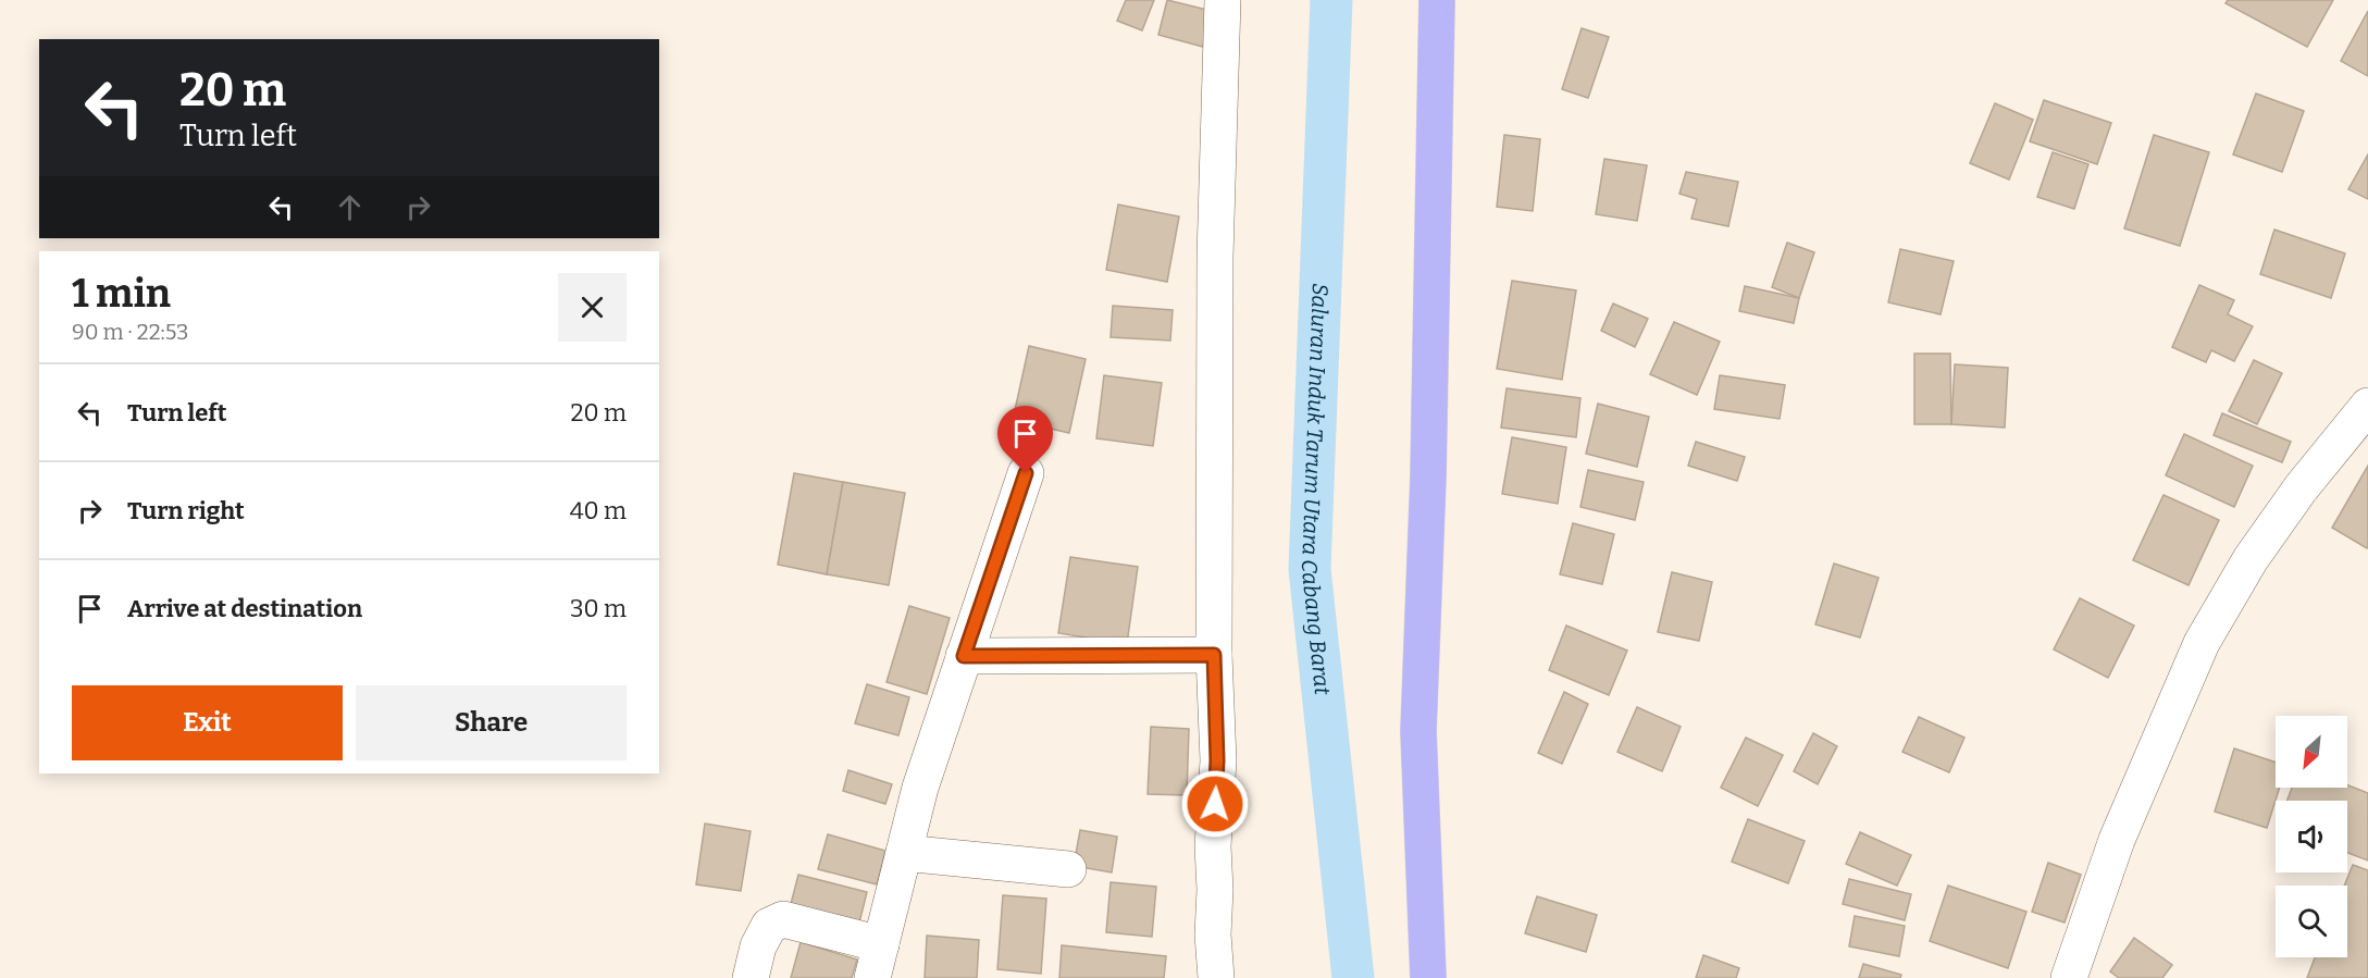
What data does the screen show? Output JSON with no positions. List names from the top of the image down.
{
  "water": ["Saluran Induk Tarum Utara Cabang Barat"],
  "north": "bottom left",
  "page": {
    "turn": ["20 m", "Turn left"],
    "heading": ["1 min", "90 m · 22:53"],
    "list": [
      {
        "name": "Turn left",
        "value": "20 m"
      },
      {
        "name": "Turn right",
        "value": "40 m"
      },
      {
        "name": "Arrive at destination",
        "value": "30 m"
      }
    ],
    "buttons": ["Exit", "Share"]
  }
}
